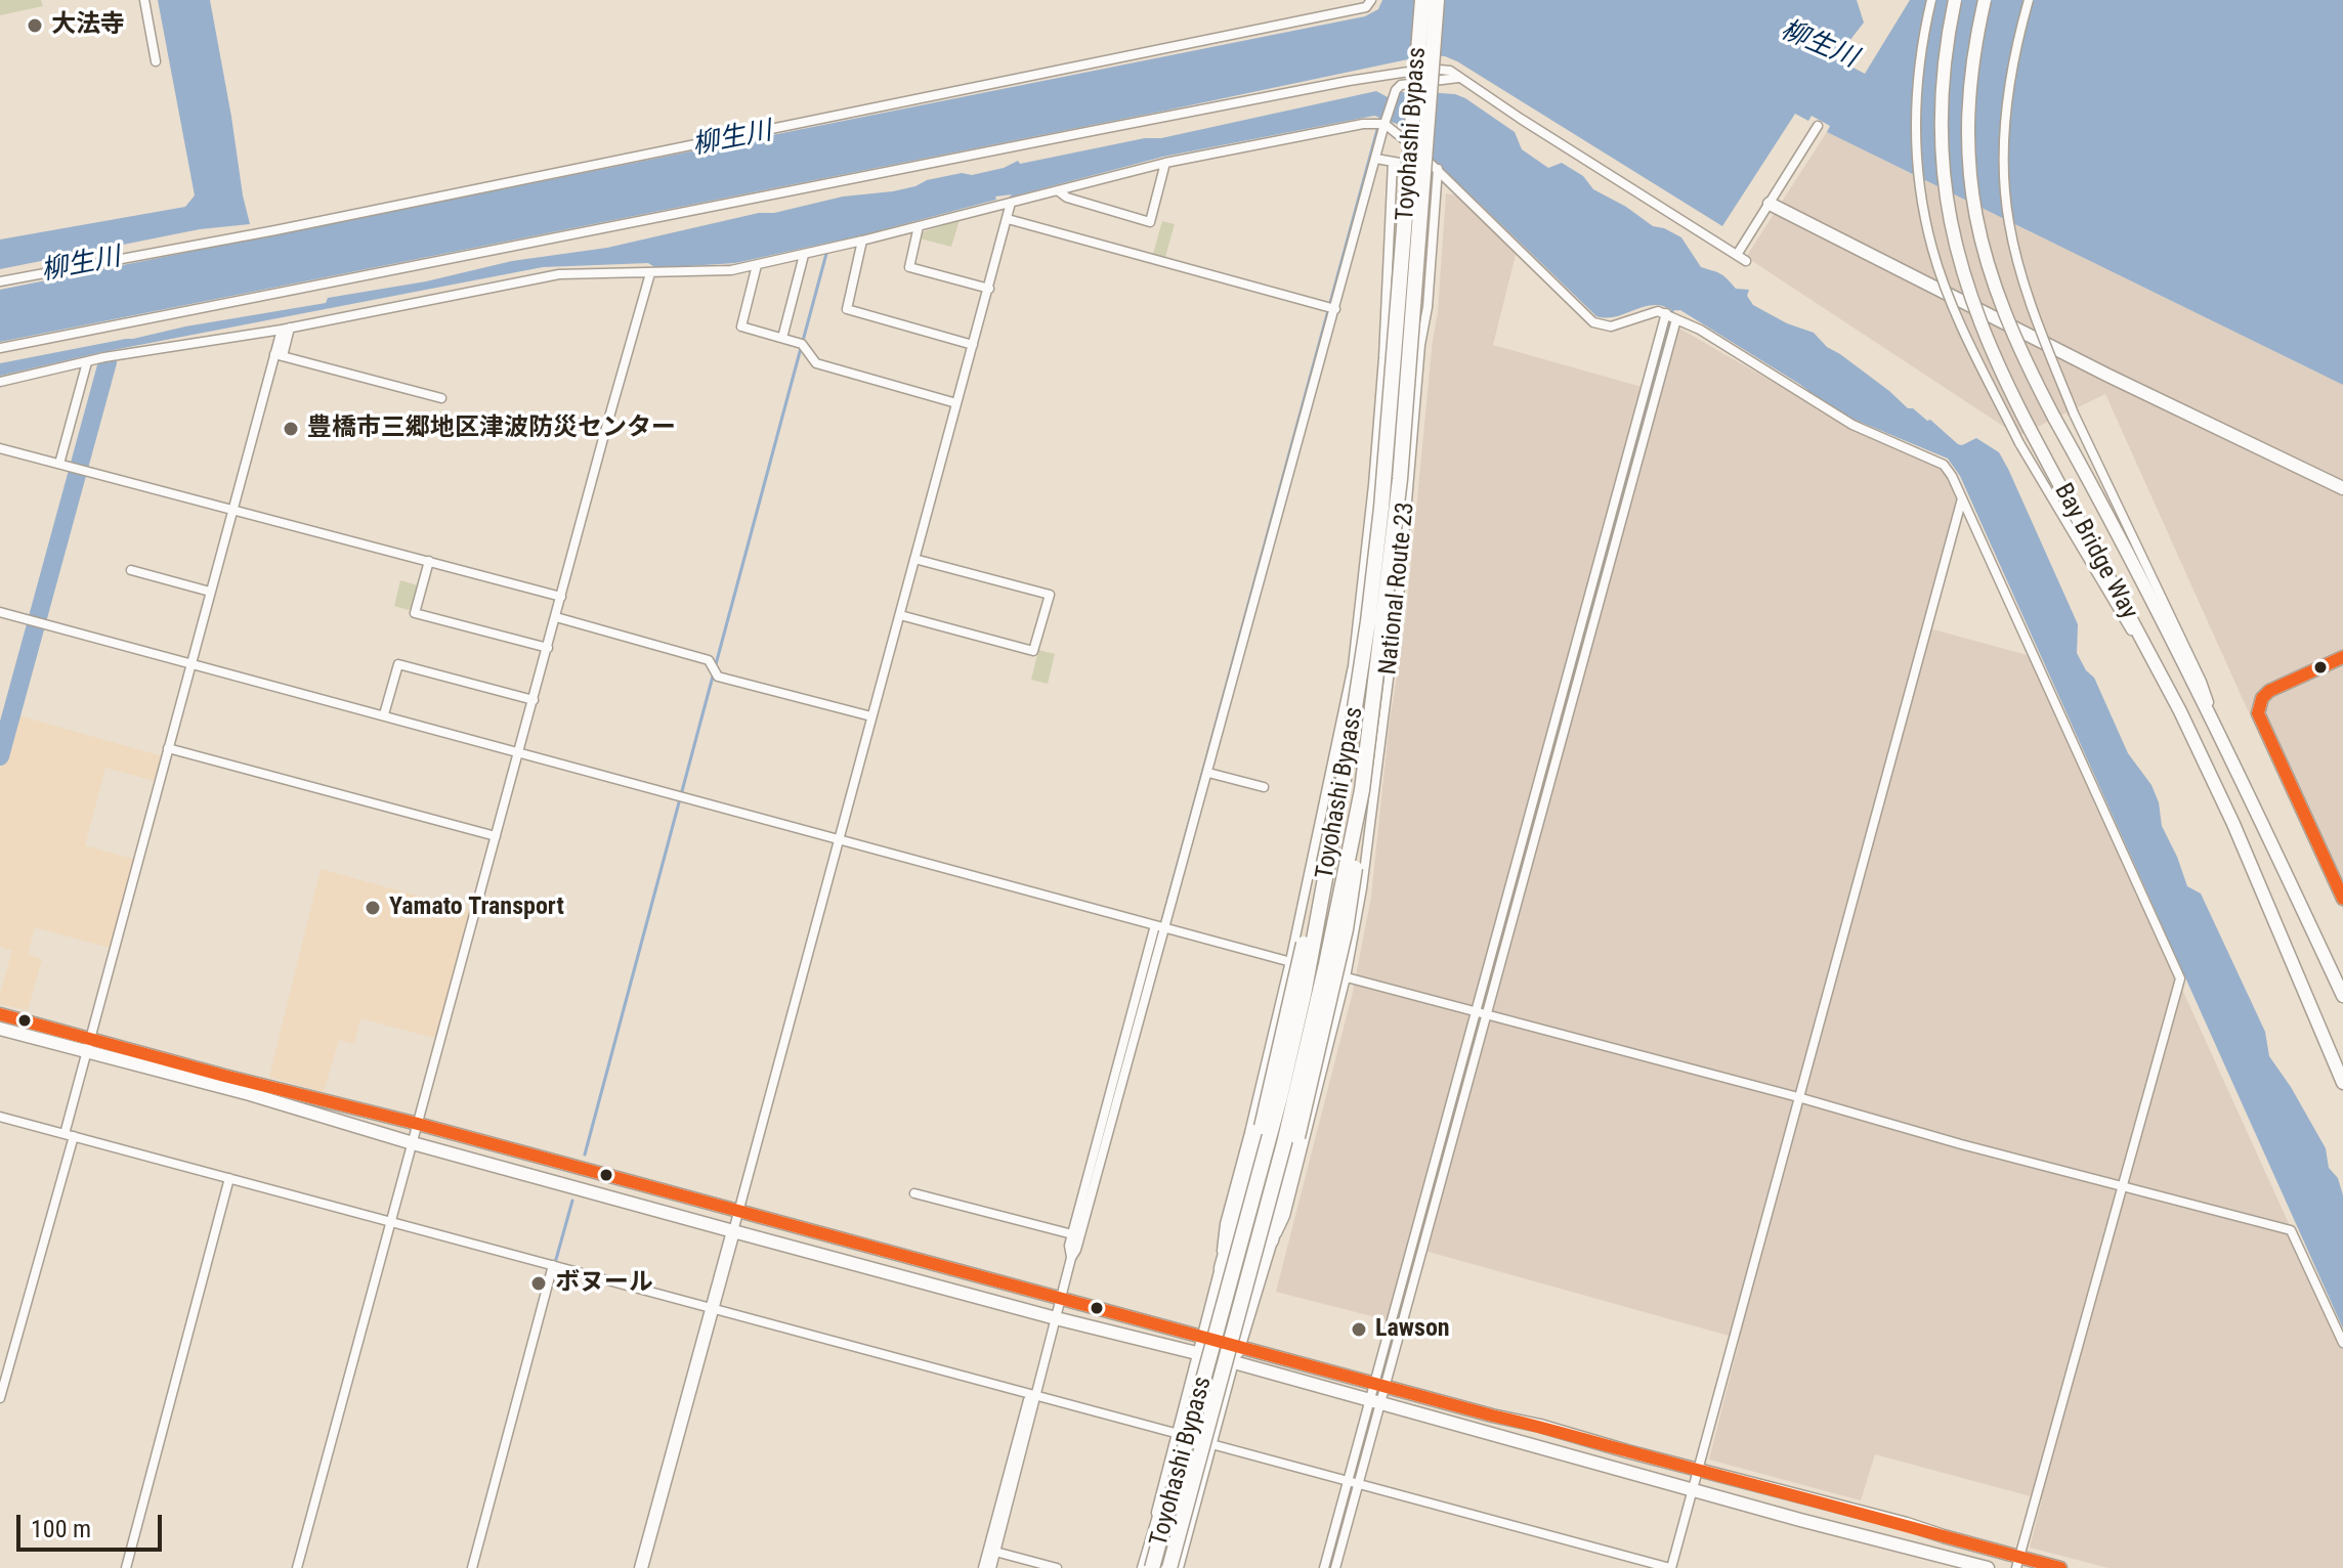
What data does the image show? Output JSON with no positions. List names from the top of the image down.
{
  "streets": {
    "highway": ["Toyohashi Bypass"],
    "street": ["Bay Bridge Way", "National Route 23"]
  },
  "water": ["柳生川"],
  "places": [
    "大法寺",
    "豊橋市三郷地区津波防災センター",
    "Yamato Transport",
    "ボヌール",
    "Lawson"
  ],
  "scale_bar": "100 m"
}
